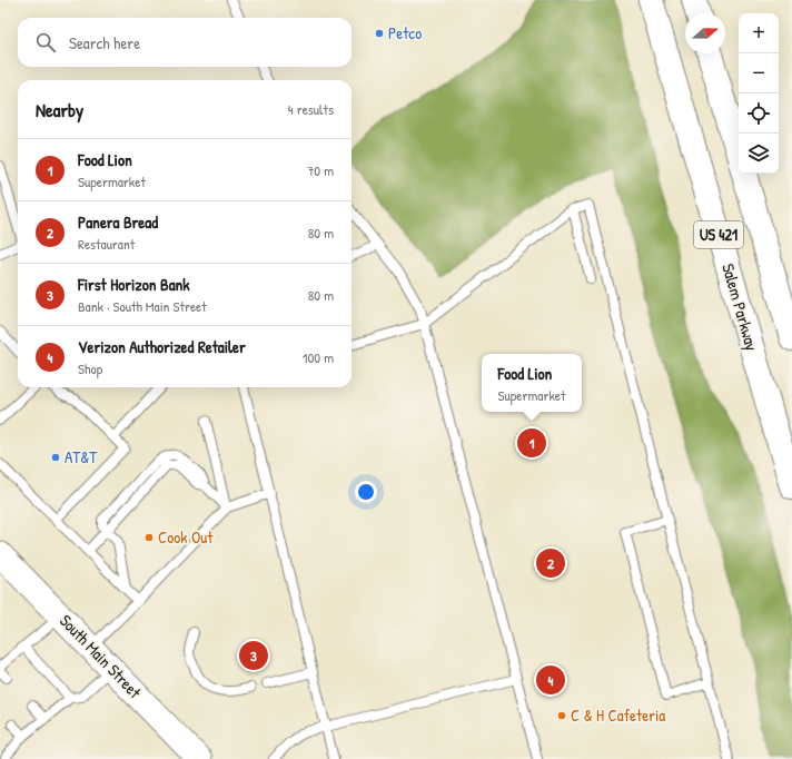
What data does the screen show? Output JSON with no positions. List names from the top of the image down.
{
  "streets": {
    "main road": ["US 421", "Salem Parkway", "South Main Street"]
  },
  "places": [
    "Petco",
    "AT&T",
    "Cook Out",
    "C & H Cafeteria"
  ],
  "north": "right",
  "page": {
    "map_buttons": ["+", "−"],
    "search": "Search here",
    "heading": ["Nearby", "4 results"],
    "list": [
      {
        "mark": "1",
        "name": "Food Lion",
        "note": "Supermarket",
        "value": "70 m"
      },
      {
        "mark": "2",
        "name": "Panera Bread",
        "note": "Restaurant",
        "value": "80 m"
      },
      {
        "mark": "3",
        "name": "First Horizon Bank",
        "note": "Bank · South Main Street",
        "value": "80 m"
      },
      {
        "mark": "4",
        "name": "Verizon Authorized Retailer",
        "note": "Shop",
        "value": "100 m"
      }
    ],
    "popup": ["Food Lion", "Supermarket"],
    "pins": [
      "1",
      "2",
      "3",
      "4"
    ]
  }
}
